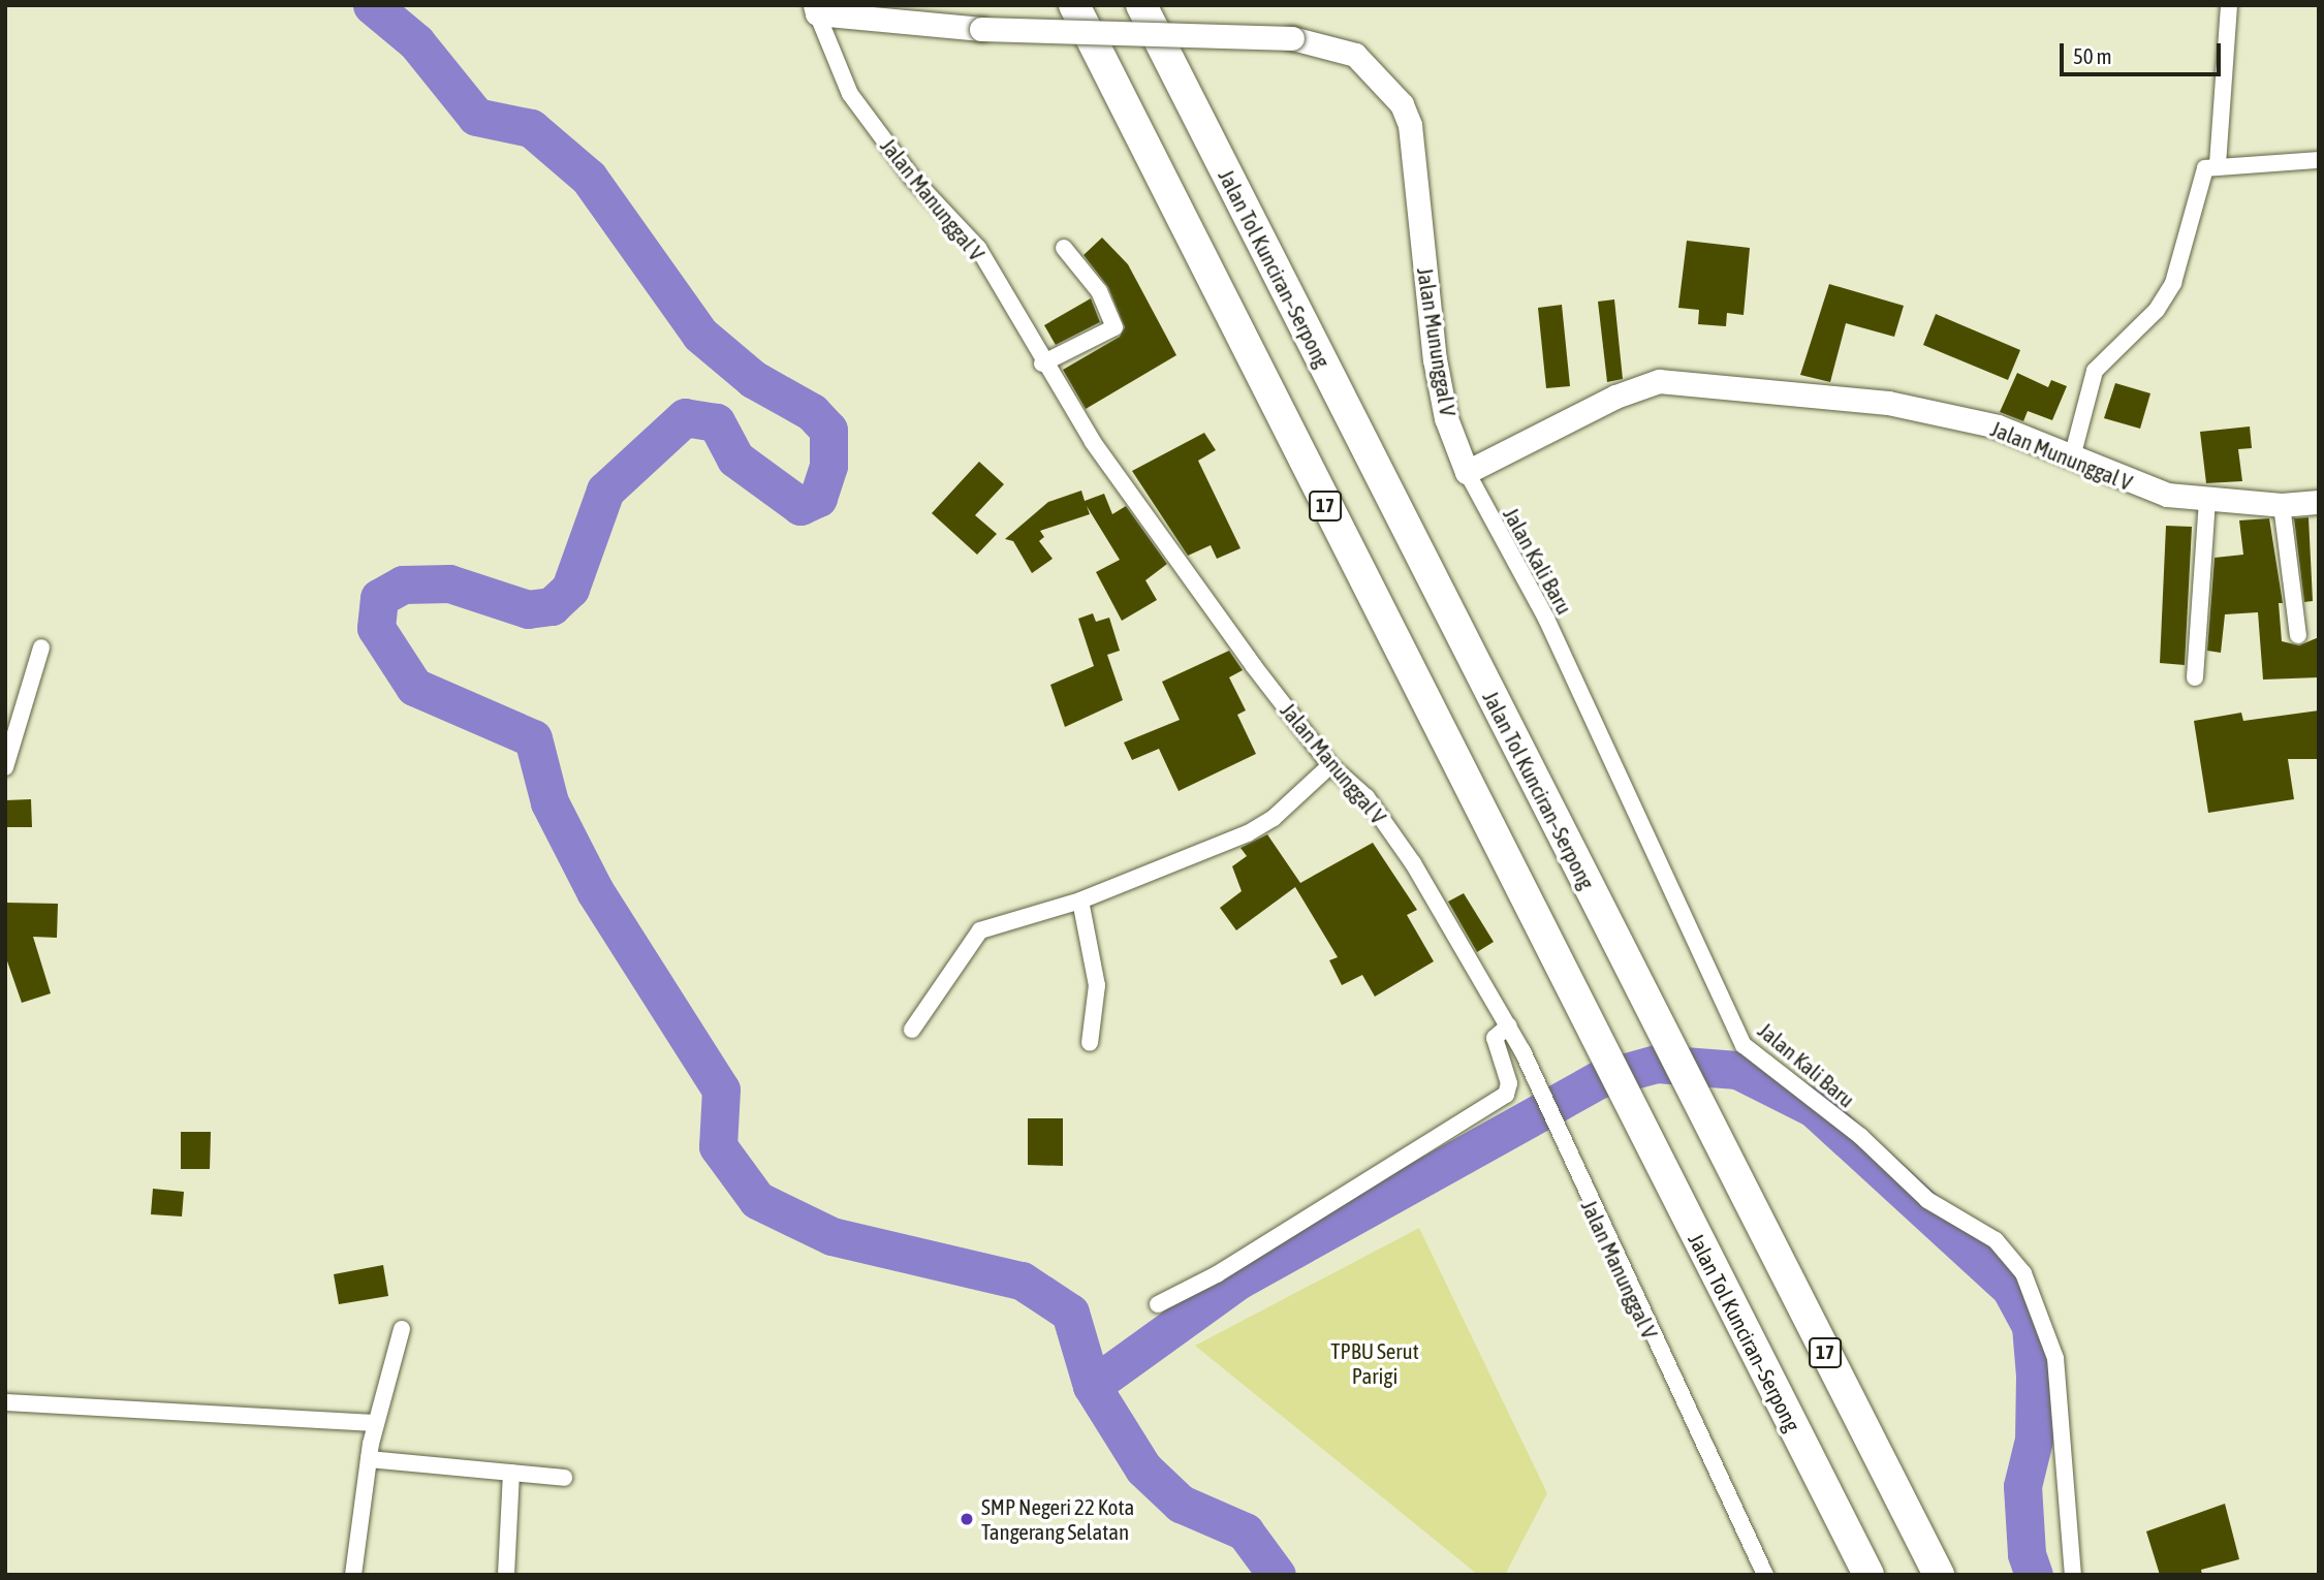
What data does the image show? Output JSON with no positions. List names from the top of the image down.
{
  "streets": {
    "highway": ["Jalan Tol Kunciran–Serpong", "17"],
    "street": ["Jalan Manunggal V", "Jalan Mununggal V", "Jalan Kali Baru"]
  },
  "crossings": [
    ["Jalan Manunggal V", "Jalan Mununggal V"],
    ["Jalan Mununggal V", "Jalan Kali Baru"]
  ],
  "parks": ["TPBU Serut Parigi"],
  "places": ["SMP Negeri 22 Kota Tangerang Selatan"],
  "scale_bar": "50 m"
}
